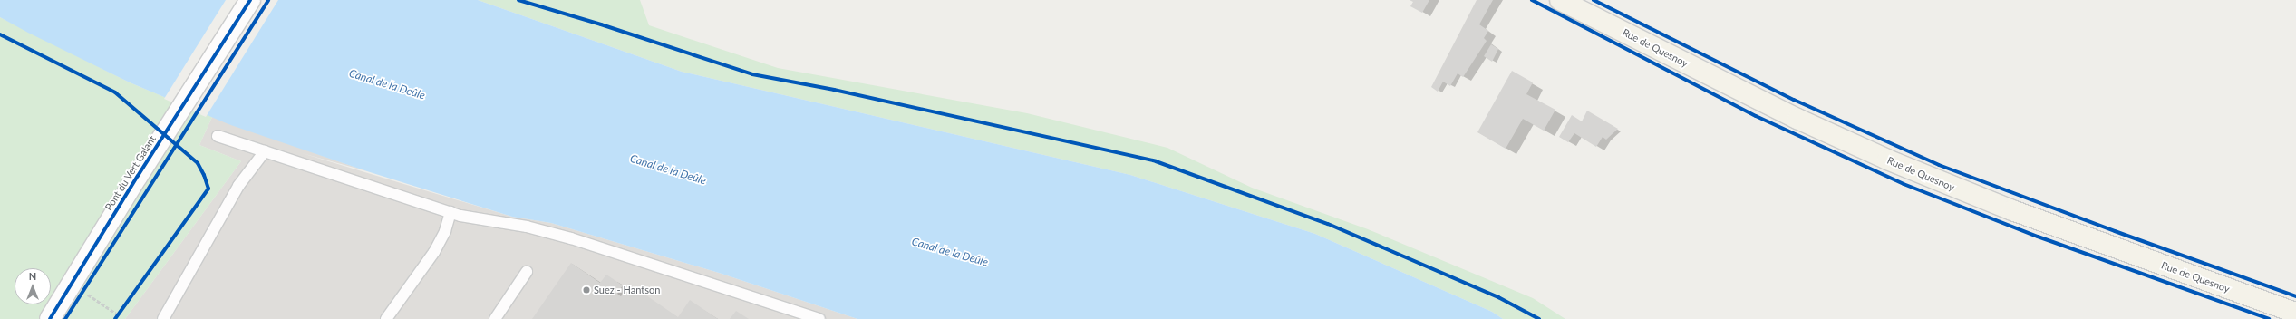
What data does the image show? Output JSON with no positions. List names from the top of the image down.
{
  "streets": {
    "main road": ["Rue de Quesnoy", "Pont du Vert Galant"]
  },
  "water": ["Canal de la Deûle"],
  "places": ["Suez - Hantson"],
  "north": "top"
}
